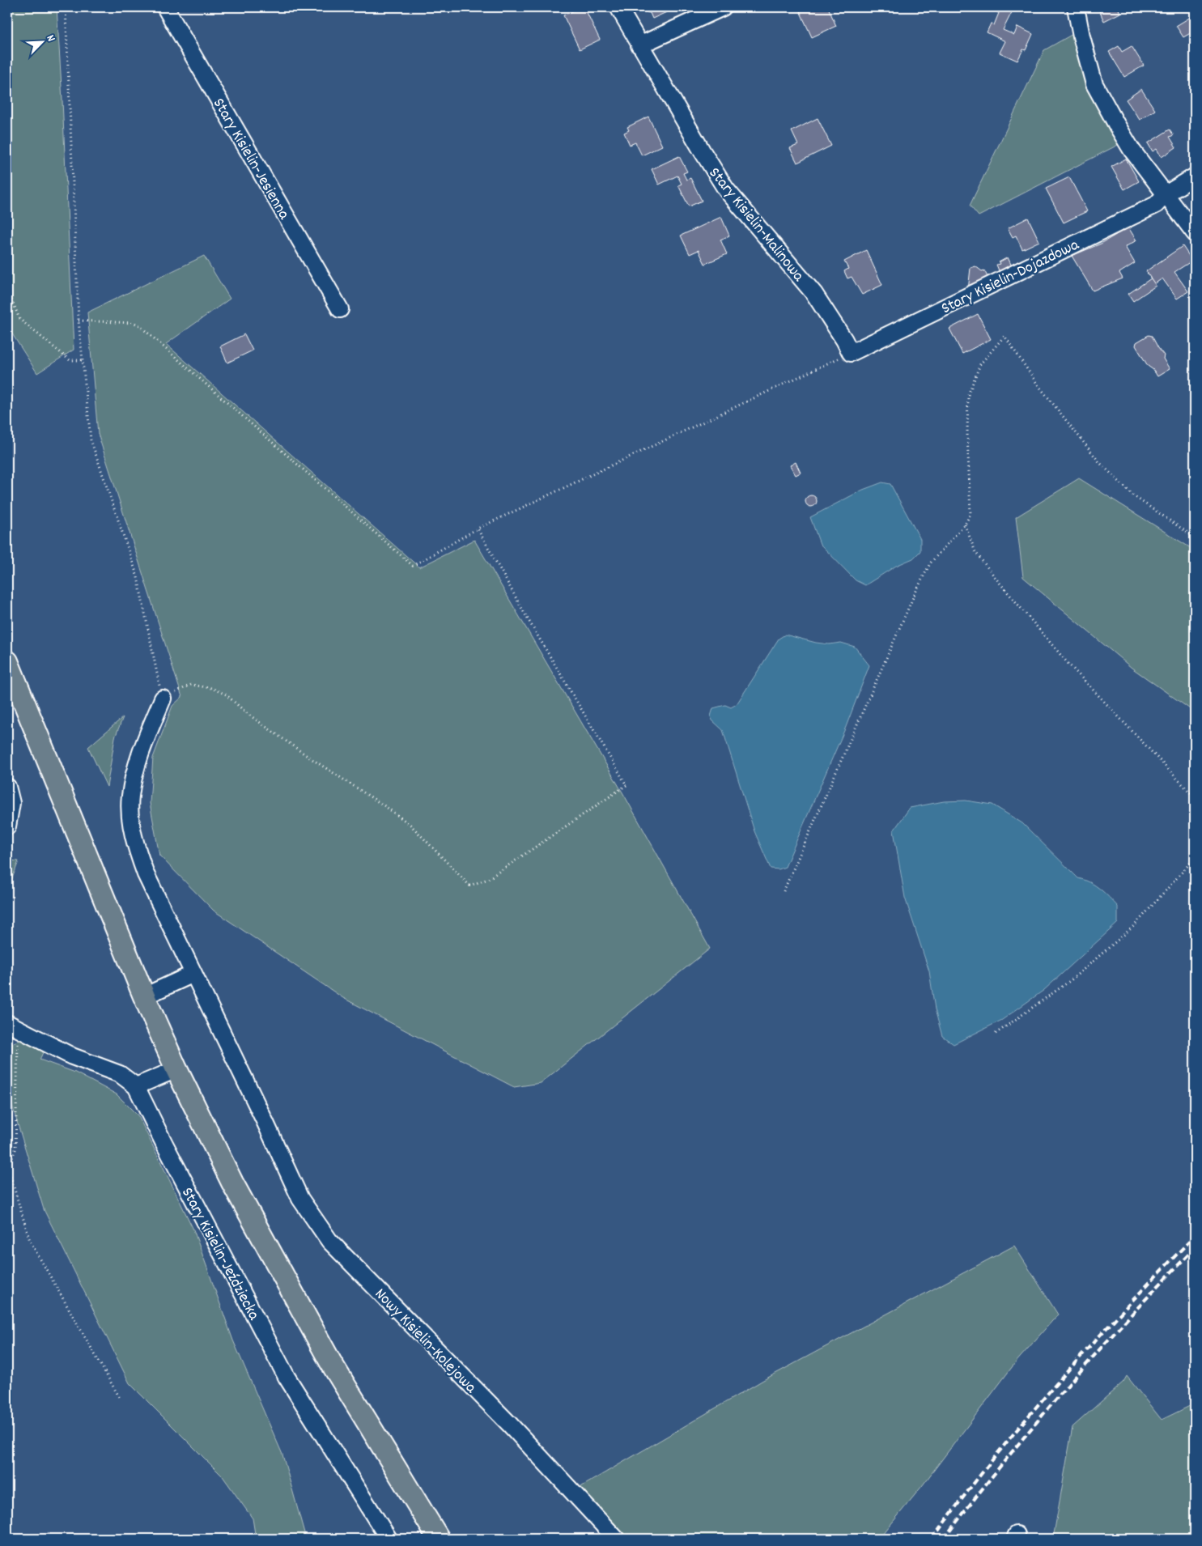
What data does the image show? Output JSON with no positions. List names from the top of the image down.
{
  "streets": {
    "street": [
      "Stary Kisielin-Jesienna",
      "Stary Kisielin-Malinowa",
      "Stary Kisielin-Dojazdowa",
      "Stary Kisielin-Jeździecka",
      "Nowy Kisielin-Kolejowa"
    ]
  },
  "crossings": [
    ["Stary Kisielin-Malinowa", "Stary Kisielin-Dojazdowa"]
  ],
  "north": "top right"
}
